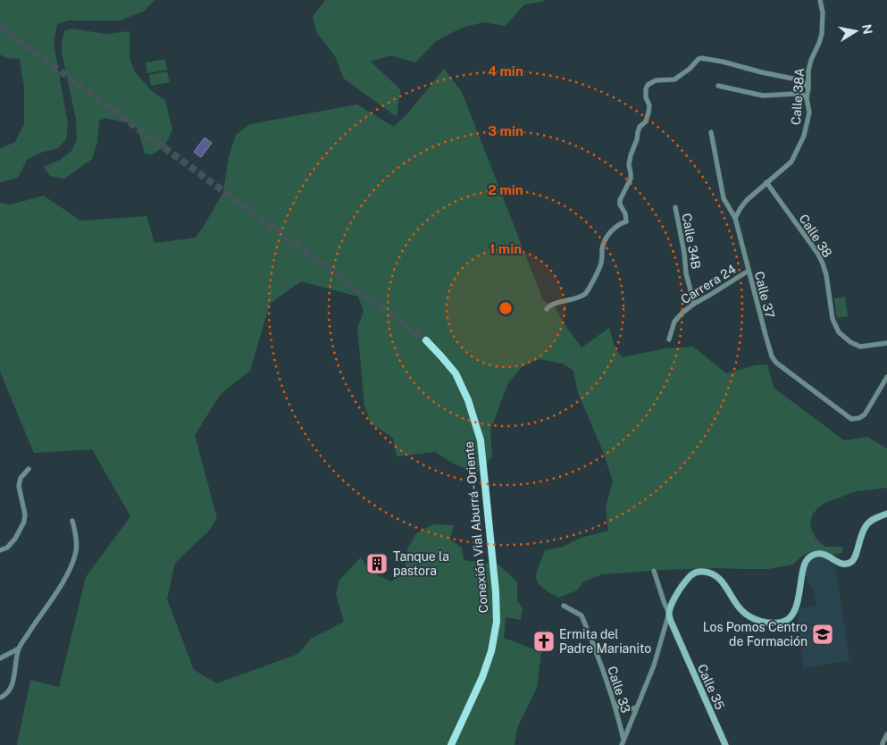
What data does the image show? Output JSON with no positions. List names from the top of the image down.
{
  "streets": {
    "main road": ["Conexión Vial Aburrá - Oriente"],
    "street": [
      "Calle 38A",
      "Calle 38",
      "Calle 34B",
      "Carrera 24",
      "Calle 37",
      "Calle 35",
      "Calle 33"
    ]
  },
  "crossings": [
    ["Calle 38A", "Calle 38"],
    ["Calle 38A", "Calle 37"],
    ["Calle 34B", "Carrera 24"],
    ["Carrera 24", "Calle 37"]
  ],
  "places": {
    "building": ["Tanque la pastora"],
    "school or university": ["Los Pomos Centro de Formación"],
    "church": ["Ermita del Padre Marianito"]
  },
  "north": "right",
  "rings": [
    "4 min",
    "3 min",
    "2 min",
    "1 min"
  ]
}
